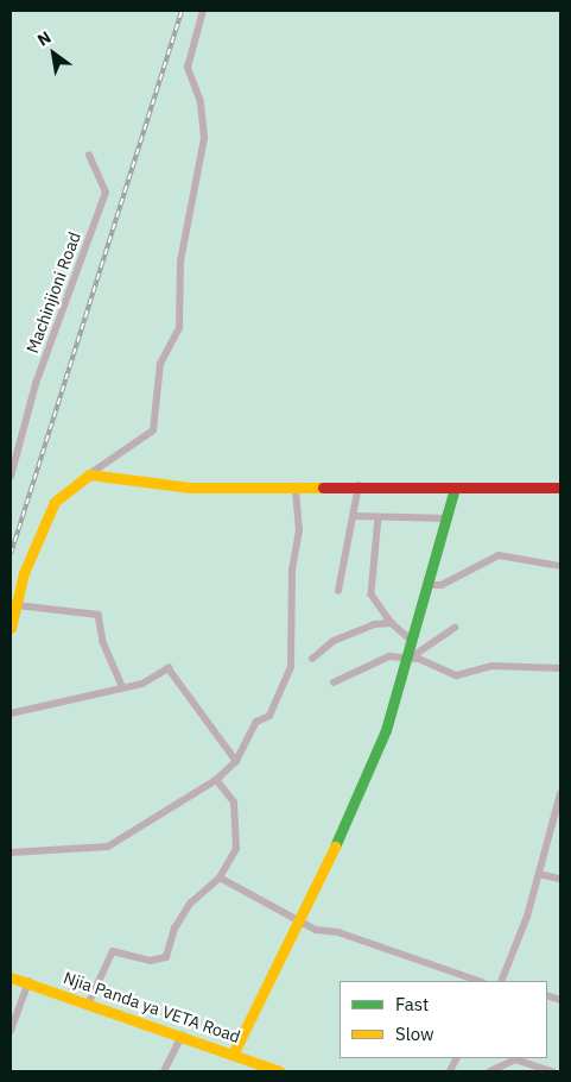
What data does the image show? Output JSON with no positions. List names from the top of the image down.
{
  "streets": {
    "street": ["Machinjioni Road", "Njia Panda ya VETA Road"]
  },
  "legend": ["Fast", "Slow"],
  "north": "top left"
}
